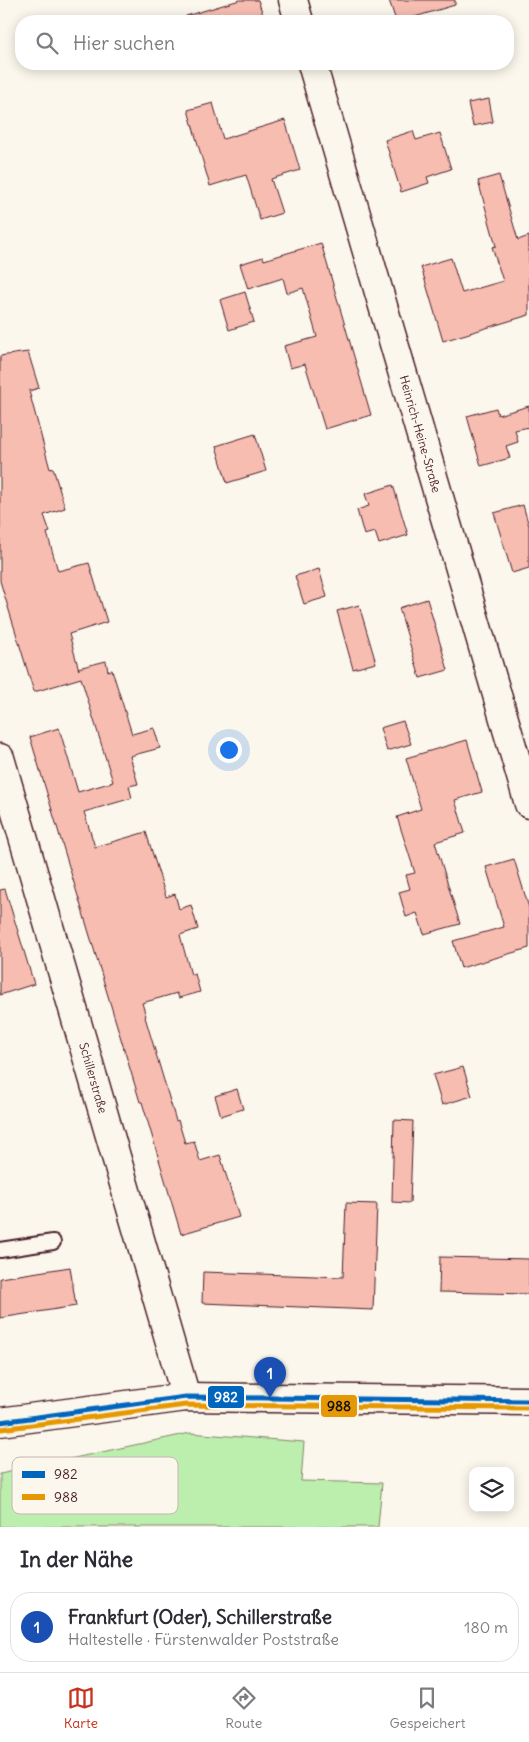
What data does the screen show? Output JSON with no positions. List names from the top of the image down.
{
  "streets": {
    "street": ["Heinrich-Heine-Straße", "Schillerstraße"]
  },
  "lines": ["transit line 982", "transit line 988"],
  "legend": ["982", "988"],
  "page": {
    "search": "Hier suchen",
    "pins": "1",
    "heading": "In der Nähe",
    "list": [
      {
        "mark": "1",
        "name": "Frankfurt (Oder), Schillerstraße",
        "note": "Haltestelle · Fürstenwalder Poststraße",
        "value": "180 m"
      }
    ],
    "nav": ["Karte", "Route", "Gespeichert"]
  }
}
